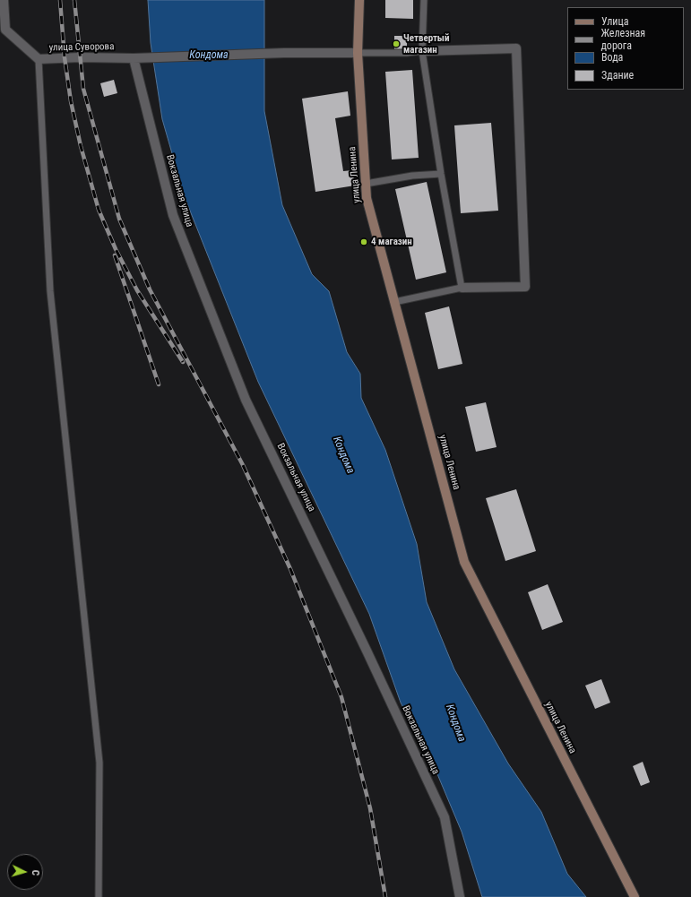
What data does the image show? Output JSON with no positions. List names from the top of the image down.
{
  "streets": {
    "street": ["улица Суворова", "улица Ленина", "Вокзальная улица"]
  },
  "crossings": [
    ["улица Суворова", "улица Ленина"],
    ["улица Суворова", "Вокзальная улица"]
  ],
  "water": ["Кондома"],
  "places": ["Четвертый магазин", "4 магазин"],
  "legend": [
    "Улица",
    "Железная дорога",
    "Вода",
    "Здание"
  ],
  "north": "right"
}
